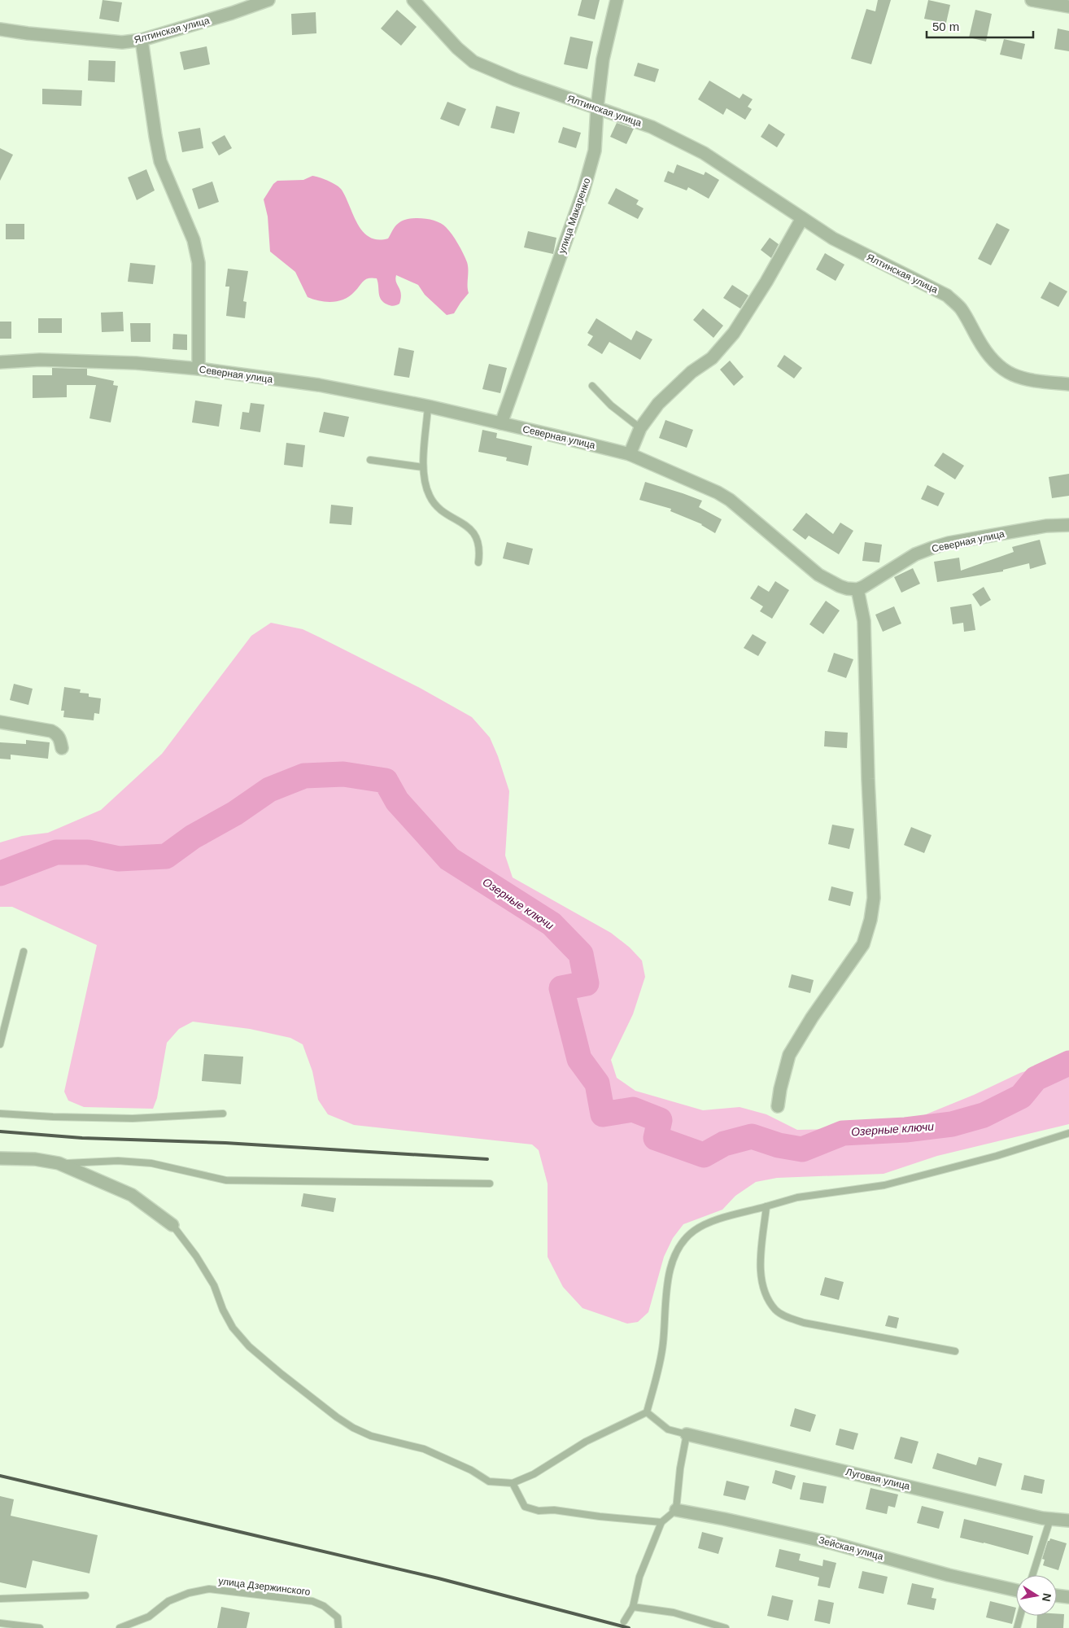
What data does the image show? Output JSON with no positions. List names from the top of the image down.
{
  "streets": {
    "street": [
      "Ялтинская улица",
      "улица Макаренко",
      "Северная улица",
      "Луговая улица",
      "Зейская улица"
    ],
    "lane": ["улица Дзержинского"]
  },
  "crossings": [
    ["Ялтинская улица", "улица Макаренко"],
    ["улица Макаренко", "Северная улица"]
  ],
  "water": ["Озерные ключи"],
  "scale_bar": "50 m",
  "north": "right"
}
